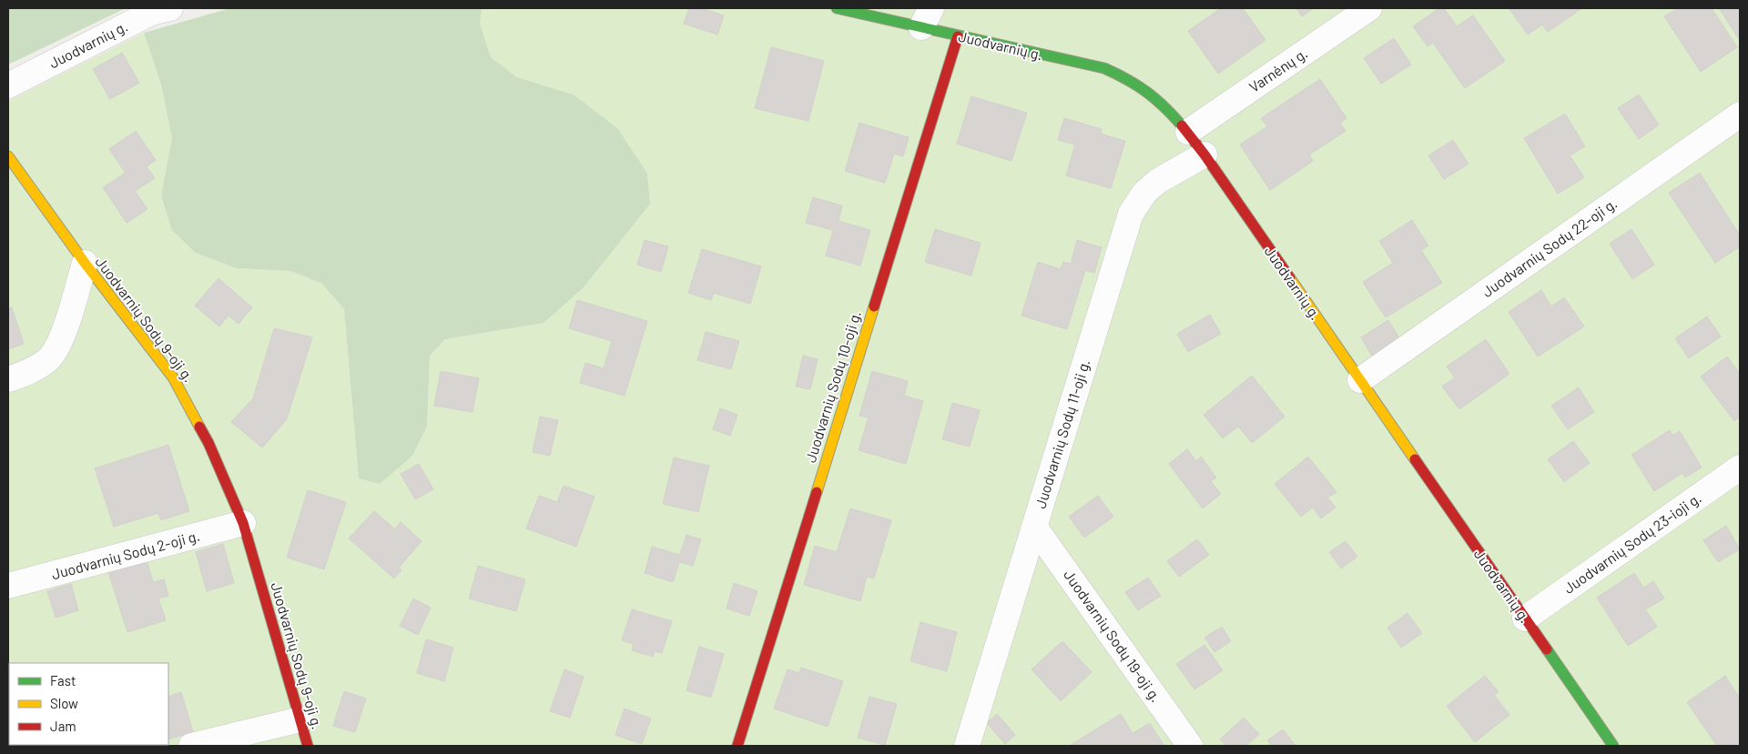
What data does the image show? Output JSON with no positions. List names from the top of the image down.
{
  "streets": {
    "street": [
      "Juodvarnių g.",
      "Varnėnų g.",
      "Juodvarnių Sodų 22-oji g.",
      "Juodvarnių Sodų 9-oji g.",
      "Juodvarnių Sodų 10-oji g.",
      "Juodvarnių Sodų 11-oji g.",
      "Juodvarnių Sodų 23-ioji g.",
      "Juodvarnių Sodų 2-oji g.",
      "Juodvarnių Sodų 19-oji g."
    ]
  },
  "crossings": [
    ["Juodvarnių g.", "Varnėnų g."],
    ["Juodvarnių g.", "Juodvarnių Sodų 22-oji g."],
    ["Juodvarnių g.", "Juodvarnių Sodų 10-oji g."],
    ["Juodvarnių g.", "Juodvarnių Sodų 11-oji g."],
    ["Juodvarnių g.", "Juodvarnių Sodų 23-ioji g."],
    ["Juodvarnių Sodų 9-oji g.", "Juodvarnių Sodų 2-oji g."],
    ["Juodvarnių Sodų 11-oji g.", "Juodvarnių Sodų 19-oji g."]
  ],
  "legend": ["Fast", "Slow", "Jam"]
}
